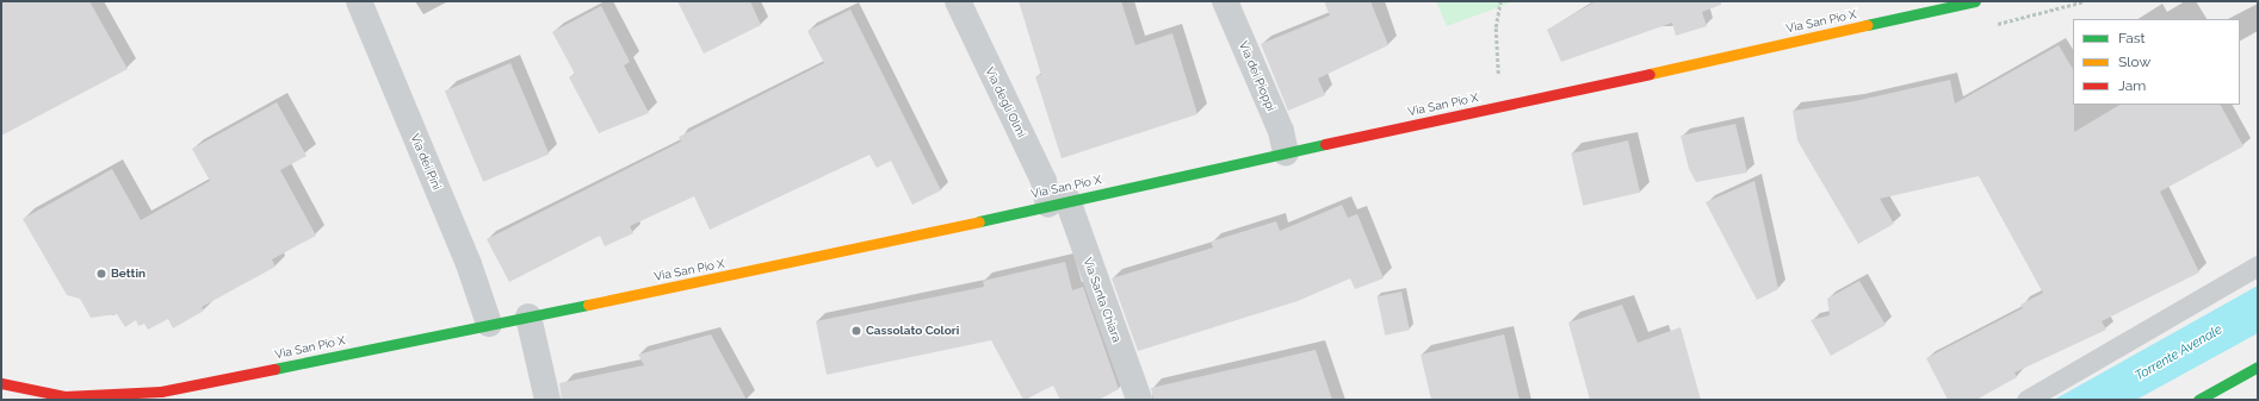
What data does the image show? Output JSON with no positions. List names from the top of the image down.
{
  "streets": {
    "street": [
      "Via San Pio X",
      "Via dei Pioppi",
      "Via degli Olmi",
      "Via dei Pini",
      "Via Santa Chiara"
    ]
  },
  "crossings": [
    ["Via San Pio X", "Via dei Pioppi"],
    ["Via San Pio X", "Via degli Olmi"],
    ["Via San Pio X", "Via dei Pini"],
    ["Via San Pio X", "Via Santa Chiara"],
    ["Via degli Olmi", "Via Santa Chiara"]
  ],
  "water": ["Torrente Avenale"],
  "places": ["Bettin", "Cassolato Colori"],
  "legend": ["Fast", "Slow", "Jam"]
}
